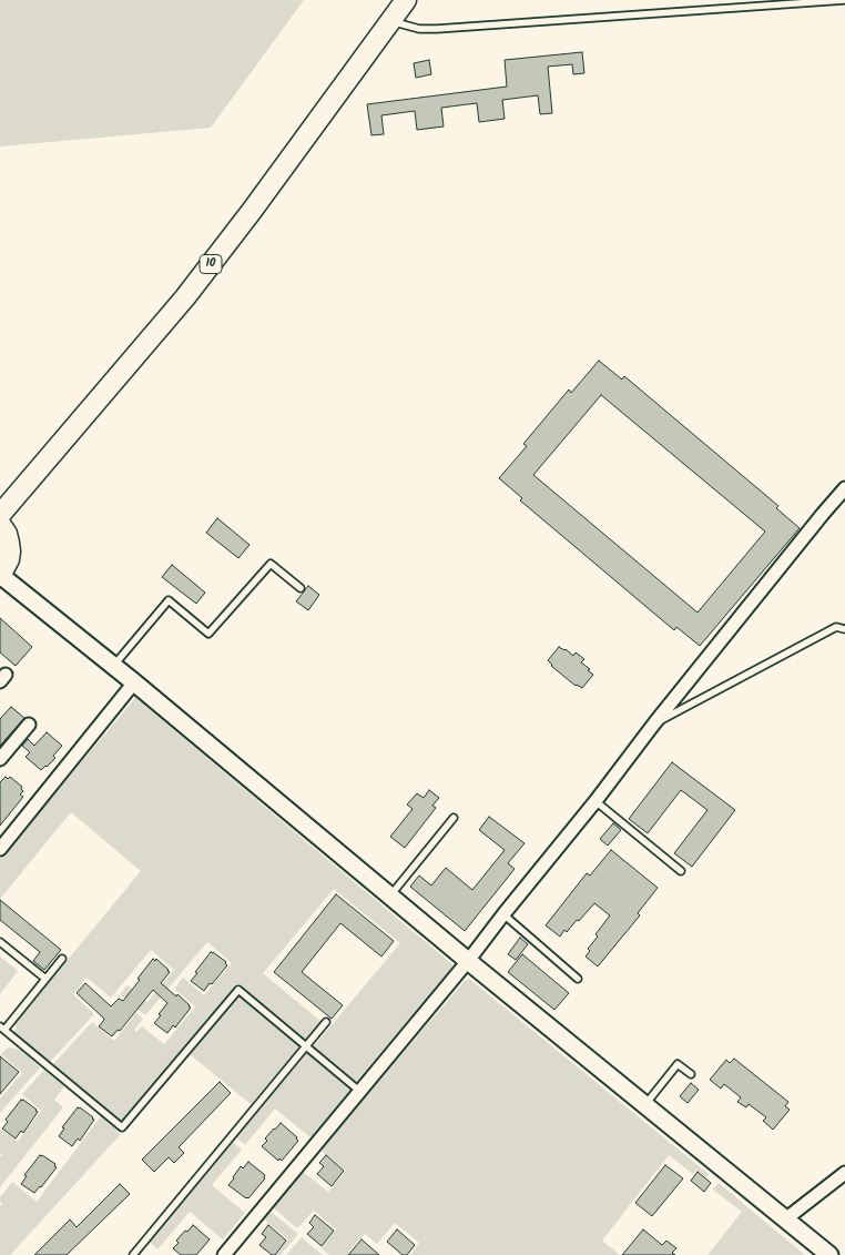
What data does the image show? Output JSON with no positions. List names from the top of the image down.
{
  "streets": {
    "main road": ["10"]
  }
}
